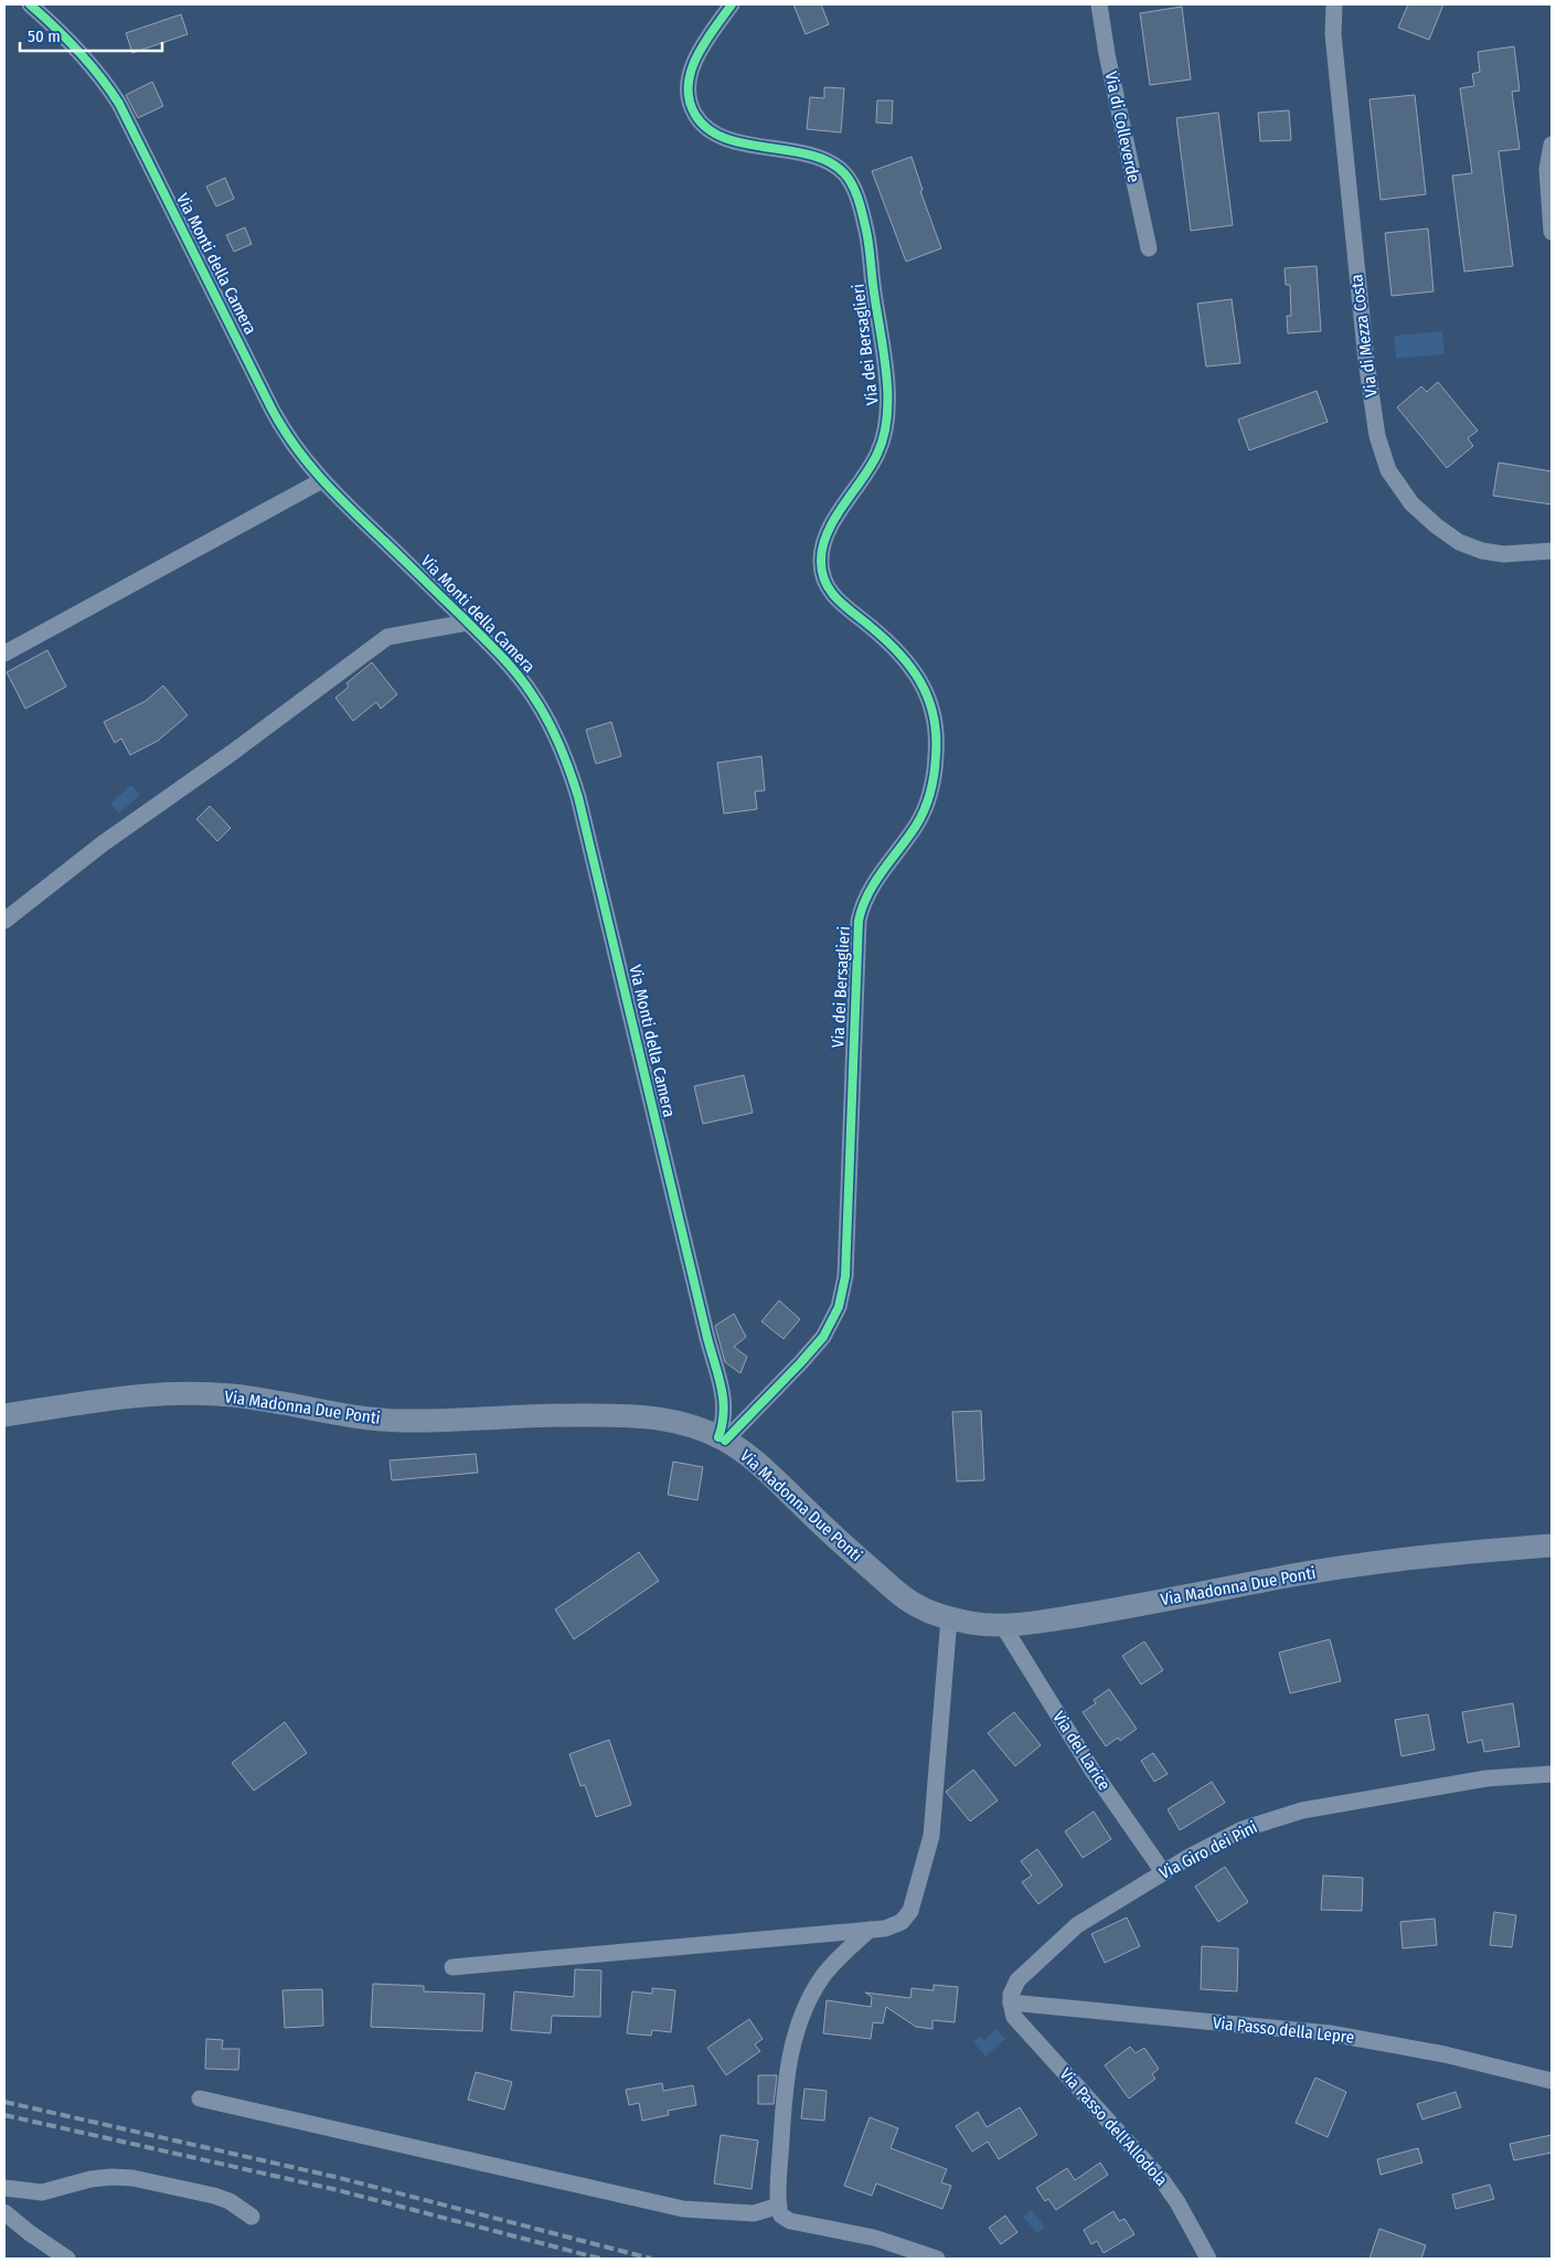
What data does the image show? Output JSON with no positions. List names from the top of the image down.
{
  "streets": {
    "main road": ["Via Madonna Due Ponti"],
    "street": [
      "Via di Colleverde",
      "Via Monti della Camera",
      "Via di Mezza Costa",
      "Via dei Bersaglieri",
      "Via del Larice",
      "Via Giro dei Pini",
      "Via Passo della Lepre",
      "Via Passo dell'Allodola"
    ]
  },
  "crossings": [
    ["Via Monti della Camera", "Via dei Bersaglieri"],
    ["Via Monti della Camera", "Via Madonna Due Ponti"],
    ["Via dei Bersaglieri", "Via Madonna Due Ponti"],
    ["Via Madonna Due Ponti", "Via del Larice"],
    ["Via del Larice", "Via Giro dei Pini"],
    ["Via Giro dei Pini", "Via Passo della Lepre"],
    ["Via Giro dei Pini", "Via Passo dell'Allodola"],
    ["Via Passo della Lepre", "Via Passo dell'Allodola"]
  ],
  "scale_bar": "50 m"
}
